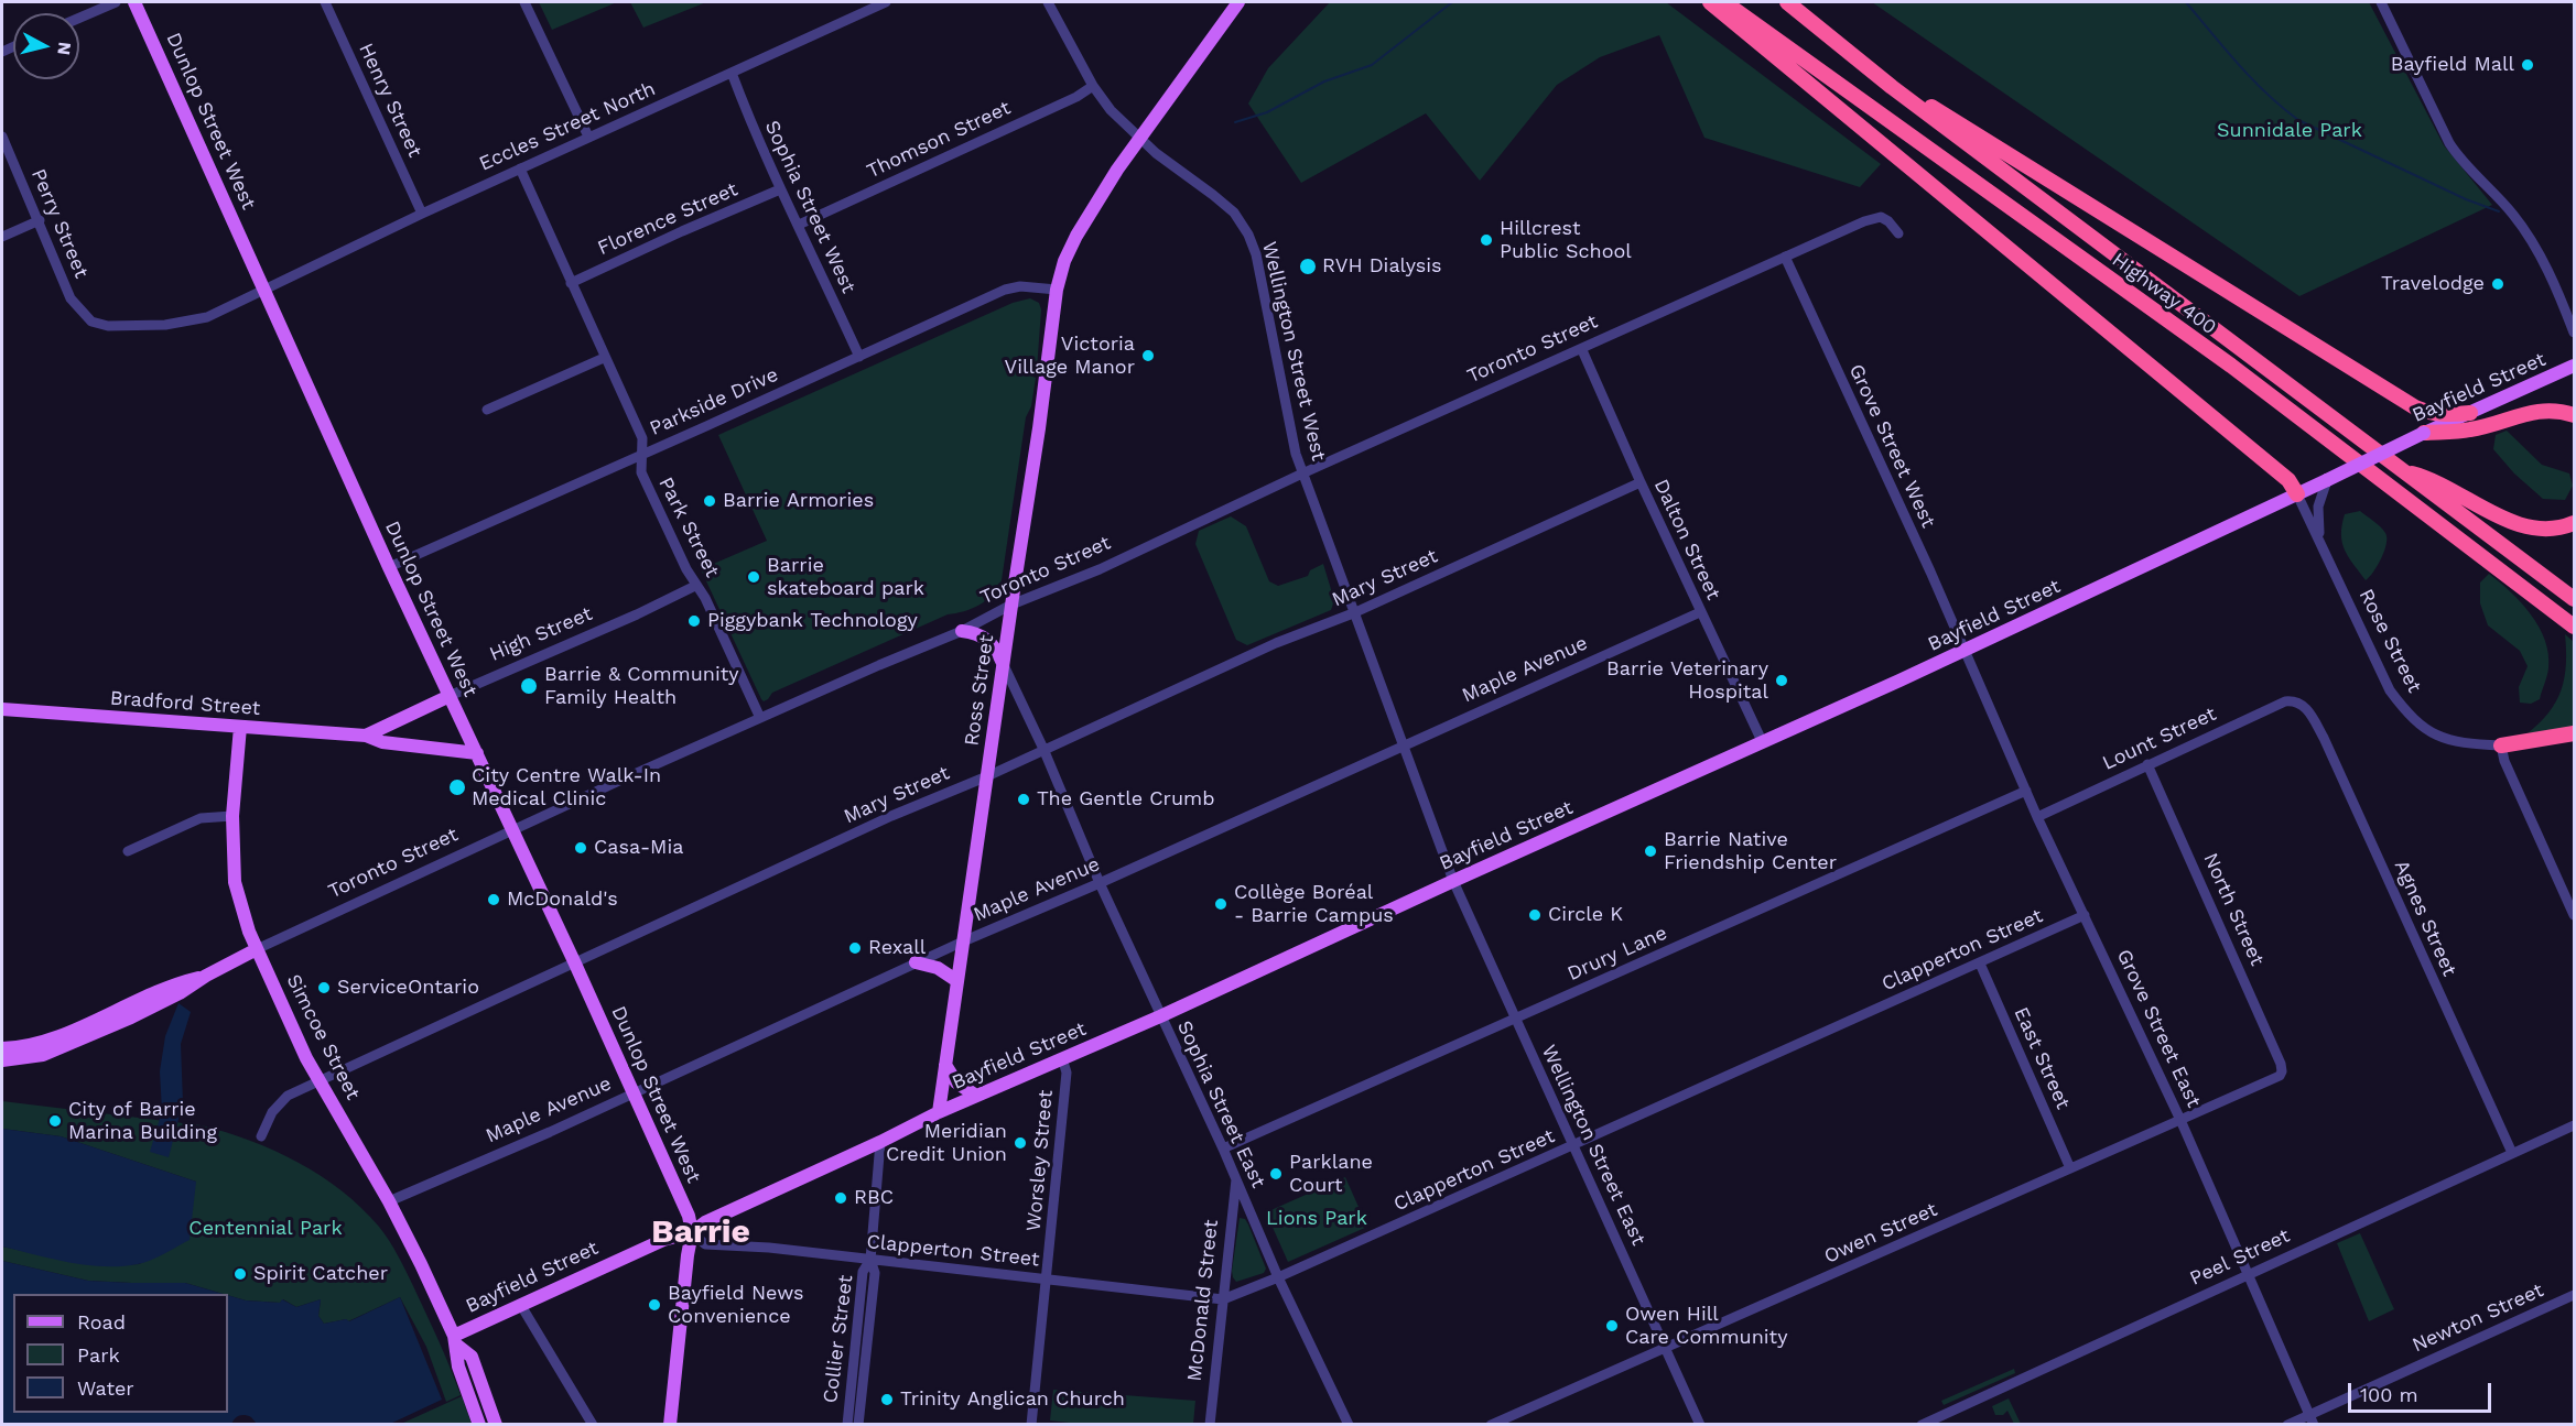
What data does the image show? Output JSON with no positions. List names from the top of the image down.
{
  "streets": {
    "highway": ["Highway 400"],
    "main road": [
      "Dunlop Street West",
      "Toronto Street",
      "Bayfield Street",
      "High Street",
      "Ross Street",
      "Bradford Street",
      "Simcoe Street"
    ],
    "street": [
      "Henry Street",
      "Eccles Street North",
      "Thomson Street",
      "Sophia Street West",
      "Florence Street",
      "Perry Street",
      "Wellington Street West",
      "Parkside Drive",
      "Grove Street West",
      "Park Street",
      "Dalton Street",
      "Mary Street",
      "Rose Street",
      "Maple Avenue",
      "Lount Street",
      "North Street",
      "Agnes Street",
      "Clapperton Street",
      "Drury Lane",
      "Grove Street East",
      "East Street",
      "Sophia Street East",
      "Wellington Street East",
      "Worsley Street",
      "Owen Street",
      "Peel Street",
      "McDonald Street",
      "Newton Street",
      "Collier Street"
    ]
  },
  "crossings": [
    ["Henry Street", "Eccles Street North"],
    ["Dunlop Street West", "Eccles Street North"],
    ["Dunlop Street West", "Toronto Street"],
    ["Dunlop Street West", "Bayfield Street"],
    ["Dunlop Street West", "Parkside Drive"],
    ["Dunlop Street West", "Mary Street"],
    ["Dunlop Street West", "High Street"],
    ["Dunlop Street West", "Maple Avenue"],
    ["Dunlop Street West", "Bradford Street"],
    ["Dunlop Street West", "Clapperton Street"],
    ["Eccles Street North", "Sophia Street West"],
    ["Eccles Street North", "Perry Street"],
    ["Eccles Street North", "Park Street"],
    ["Thomson Street", "Sophia Street West"],
    ["Thomson Street", "Wellington Street West"],
    ["Sophia Street West", "Florence Street"],
    ["Sophia Street West", "Parkside Drive"],
    ["Florence Street", "Park Street"],
    ["Toronto Street", "Wellington Street West"],
    ["Toronto Street", "Grove Street West"],
    ["Toronto Street", "Park Street"],
    ["Toronto Street", "Dalton Street"],
    ["Toronto Street", "Ross Street"],
    ["Toronto Street", "Simcoe Street"],
    ["Wellington Street West", "Bayfield Street"],
    ["Wellington Street West", "Mary Street"],
    ["Wellington Street West", "Maple Avenue"],
    ["Wellington Street West", "Ross Street"],
    ["Wellington Street West", "Wellington Street East"],
    ["Bayfield Street", "Grove Street West"],
    ["Bayfield Street", "Dalton Street"],
    ["Bayfield Street", "Rose Street"],
    ["Bayfield Street", "Ross Street"],
    ["Bayfield Street", "Clapperton Street"],
    ["Bayfield Street", "Grove Street East"],
    ["Bayfield Street", "Simcoe Street"],
    ["Bayfield Street", "Sophia Street East"],
    ["Bayfield Street", "Wellington Street East"],
    ["Bayfield Street", "Worsley Street"],
    ["Bayfield Street", "Collier Street"],
    ["Parkside Drive", "Park Street"],
    ["Parkside Drive", "Ross Street"],
    ["Grove Street West", "Grove Street East"],
    ["Park Street", "High Street"],
    ["Dalton Street", "Mary Street"],
    ["Dalton Street", "Maple Avenue"],
    ["Mary Street", "Ross Street"],
    ["Mary Street", "Simcoe Street"],
    ["High Street", "Bradford Street"],
    ["Maple Avenue", "Ross Street"],
    ["Maple Avenue", "Simcoe Street"],
    ["Bradford Street", "Simcoe Street"],
    ["Lount Street", "North Street"],
    ["Lount Street", "Agnes Street"],
    ["Lount Street", "Grove Street East"],
    ["North Street", "Owen Street"],
    ["Agnes Street", "Peel Street"],
    ["Clapperton Street", "Grove Street East"],
    ["Clapperton Street", "East Street"],
    ["Clapperton Street", "Sophia Street East"],
    ["Clapperton Street", "Wellington Street East"],
    ["Clapperton Street", "Worsley Street"],
    ["Clapperton Street", "McDonald Street"],
    ["Clapperton Street", "Collier Street"],
    ["Drury Lane", "Grove Street East"],
    ["Drury Lane", "Sophia Street East"],
    ["Drury Lane", "Wellington Street East"],
    ["Grove Street East", "Owen Street"],
    ["Grove Street East", "Peel Street"],
    ["Grove Street East", "Newton Street"],
    ["East Street", "Owen Street"],
    ["Sophia Street East", "McDonald Street"],
    ["Wellington Street East", "Owen Street"]
  ],
  "districts": ["Barrie"],
  "parks": ["Sunnidale Park", "Lions Park", "Centennial Park"],
  "places": [
    "Bayfield Mall",
    "Hillcrest Public School",
    "RVH Dialysis",
    "Travelodge",
    "Victoria Village Manor",
    "Barrie Armories",
    "Barrie skateboard park",
    "Piggybank Technology",
    "Barrie Veterinary Hospital",
    "Barrie & Community Family Health",
    "City Centre Walk-In Medical Clinic",
    "The Gentle Crumb",
    "Casa-Mia",
    "Barrie Native Friendship Center",
    "McDonald's",
    "Collège Boréal - Barrie Campus",
    "Circle K",
    "Rexall",
    "ServiceOntario",
    "City of Barrie Marina Building",
    "Meridian Credit Union",
    "Parklane Court",
    "RBC",
    "Spirit Catcher",
    "Bayfield News Convenience",
    "Owen Hill Care Community",
    "Trinity Anglican Church"
  ],
  "legend": ["Road", "Park", "Water"],
  "scale_bar": "100 m",
  "north": "right"
}
